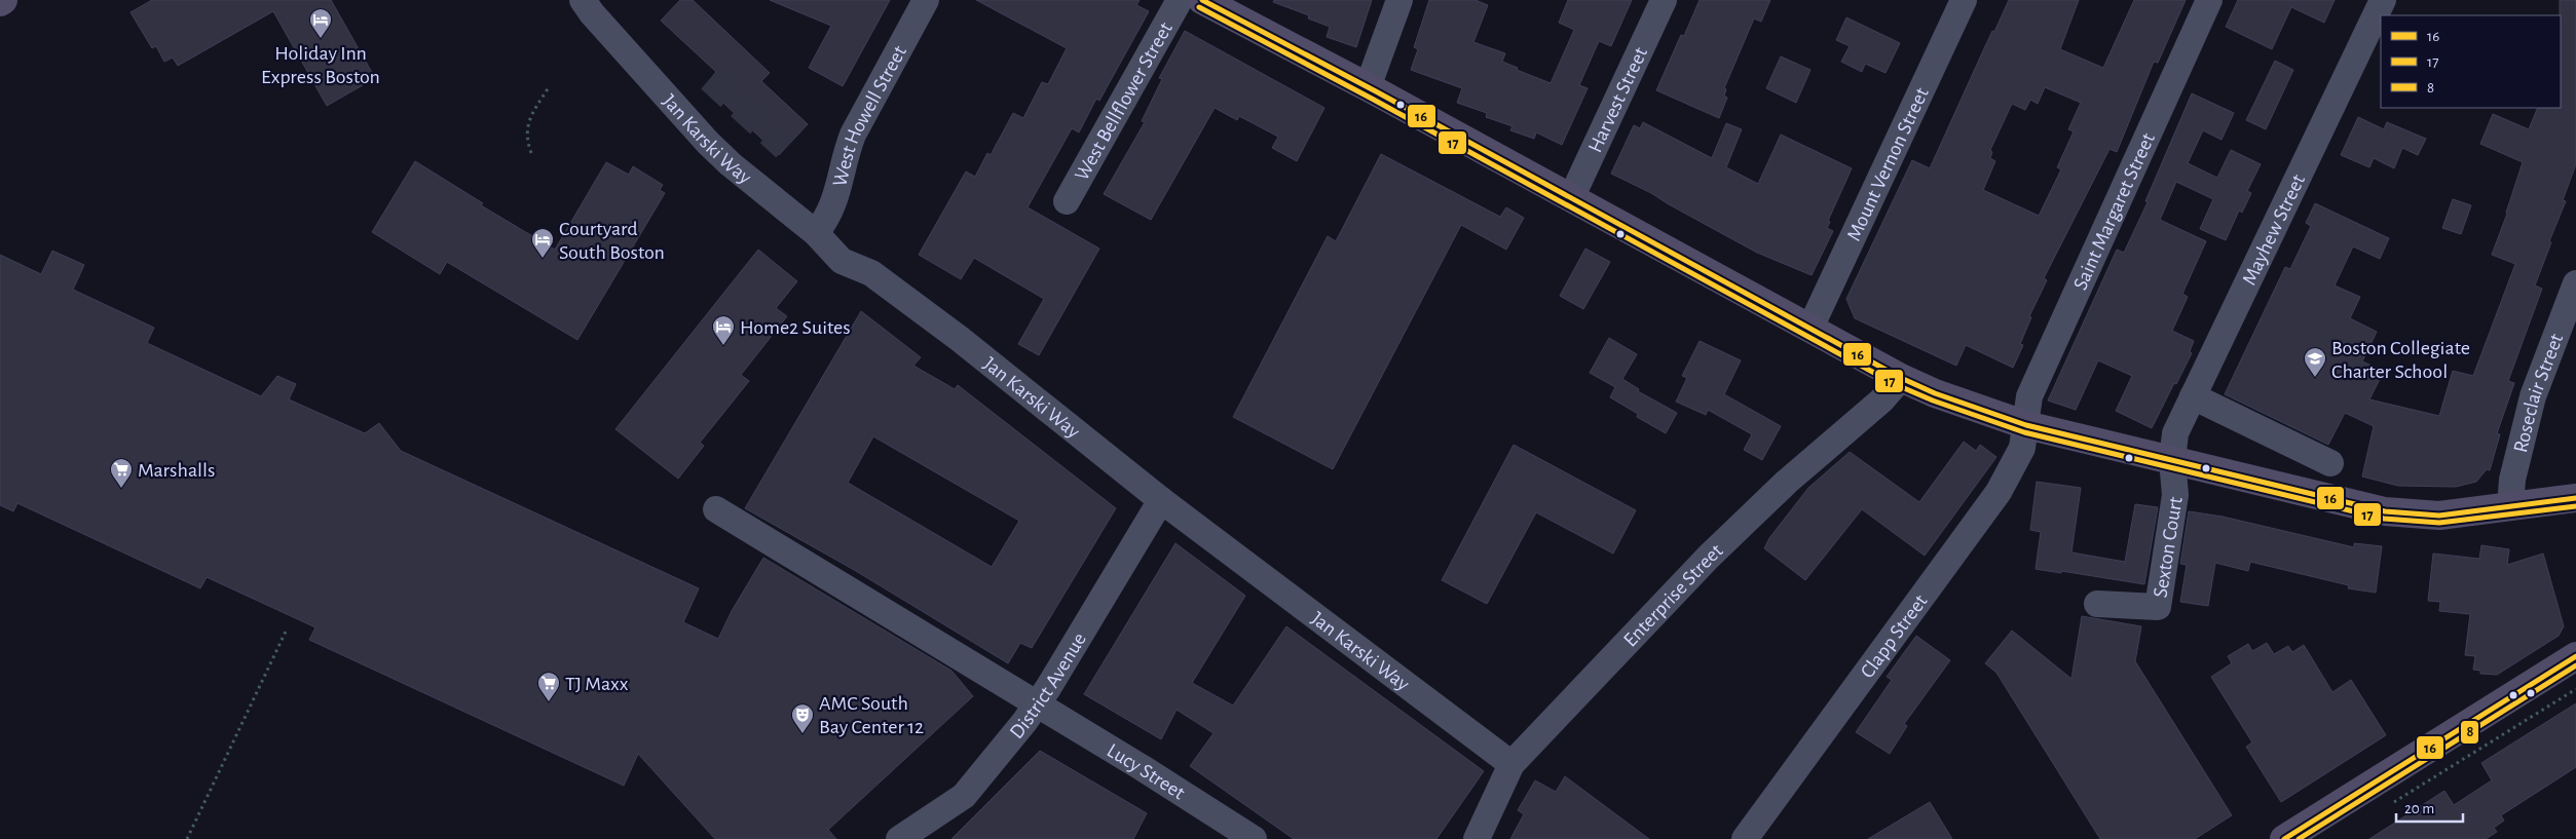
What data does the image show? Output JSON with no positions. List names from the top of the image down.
{
  "streets": {
    "street": [
      "Harvest Street",
      "West Bellflower Street",
      "West Howell Street",
      "Jan Karski Way",
      "Mount Vernon Street",
      "Saint Margaret Street",
      "Mayhew Street",
      "Roseclair Street",
      "Sexton Court",
      "Enterprise Street",
      "Clapp Street",
      "District Avenue",
      "Lucy Street"
    ]
  },
  "crossings": [
    ["West Howell Street", "Jan Karski Way"],
    ["Jan Karski Way", "Enterprise Street"],
    ["Jan Karski Way", "District Avenue"],
    ["Saint Margaret Street", "Clapp Street"],
    ["Mayhew Street", "Sexton Court"],
    ["District Avenue", "Lucy Street"]
  ],
  "places": {
    "hotel": ["Holiday Inn Express Boston", "Courtyard South Boston", "Home2 Suites"],
    "school or university": ["Boston Collegiate Charter School"],
    "supermarket": ["Marshalls", "TJ Maxx"],
    "theatre": ["AMC South Bay Center 12"]
  },
  "lines": ["transit line 16", "transit line 17", "transit line 8"],
  "legend": ["16", "17", "8"],
  "scale_bar": "20 m"
}
